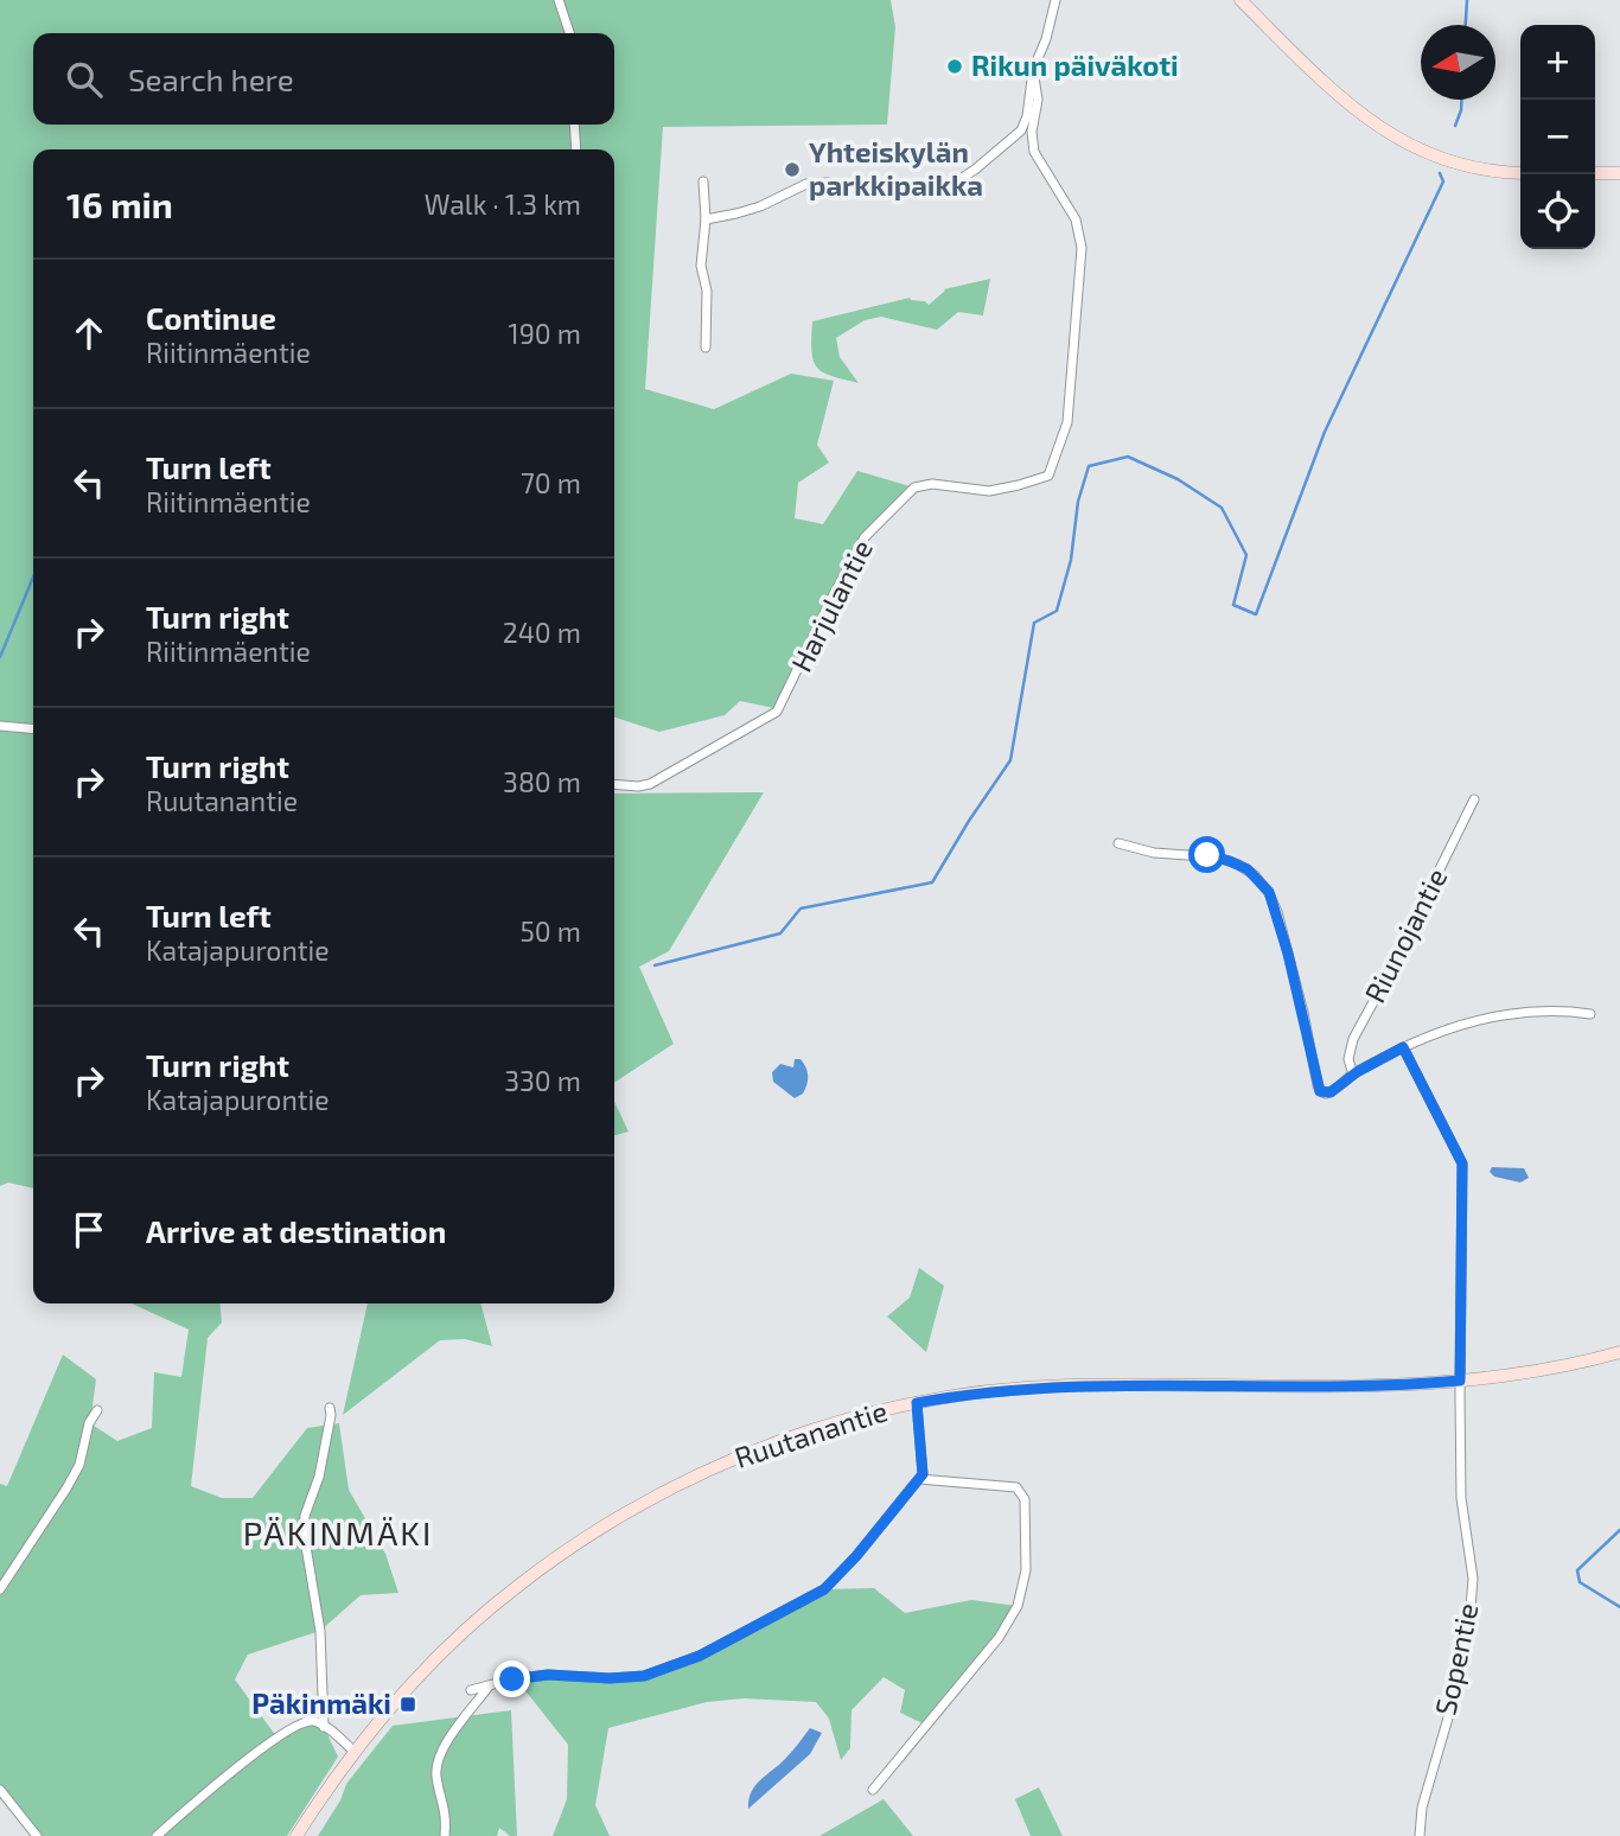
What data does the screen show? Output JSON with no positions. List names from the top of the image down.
{
  "streets": {
    "street": [
      "Harjulantie",
      "Riunojantie",
      "Ruutanantie",
      "Sopentie"
    ]
  },
  "crossings": [
    ["Ruutanantie", "Sopentie"]
  ],
  "districts": ["PÄKINMÄKI"],
  "places": {
    "other": ["Rikun päiväkoti", "Yhteiskylän parkkipaikka"],
    "transit": ["Päkinmäki"]
  },
  "north": "left",
  "page": {
    "map_buttons": ["+", "−"],
    "search": "Search here",
    "heading": ["16 min", "Walk · 1.3 km"],
    "list": [
      ["Continue", "Riitinmäentie", "190 m"],
      ["Turn left", "Riitinmäentie", "70 m"],
      ["Turn right", "Riitinmäentie", "240 m"],
      ["Turn right", "Ruutanantie", "380 m"],
      ["Turn left", "Katajapurontie", "50 m"],
      ["Turn right", "Katajapurontie", "330 m"],
      "Arrive at destination"
    ]
  }
}
